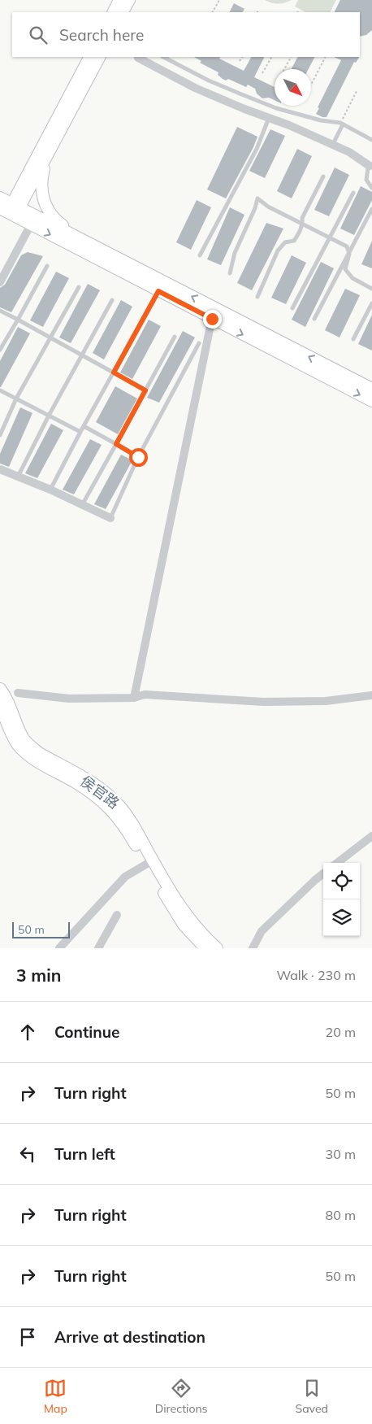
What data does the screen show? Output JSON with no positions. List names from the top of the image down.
{
  "streets": {
    "street": ["侯官路"]
  },
  "scale_bar": "50 m",
  "north": "bottom right",
  "page": {
    "search": "Search here",
    "scale": "50 m",
    "heading": ["3 min", "Walk · 230 m"],
    "list": [
      ["Continue", "20 m"],
      ["Turn right", "50 m"],
      ["Turn left", "30 m"],
      ["Turn right", "80 m"],
      ["Turn right", "50 m"],
      "Arrive at destination"
    ],
    "nav": ["Map", "Directions", "Saved"]
  }
}
